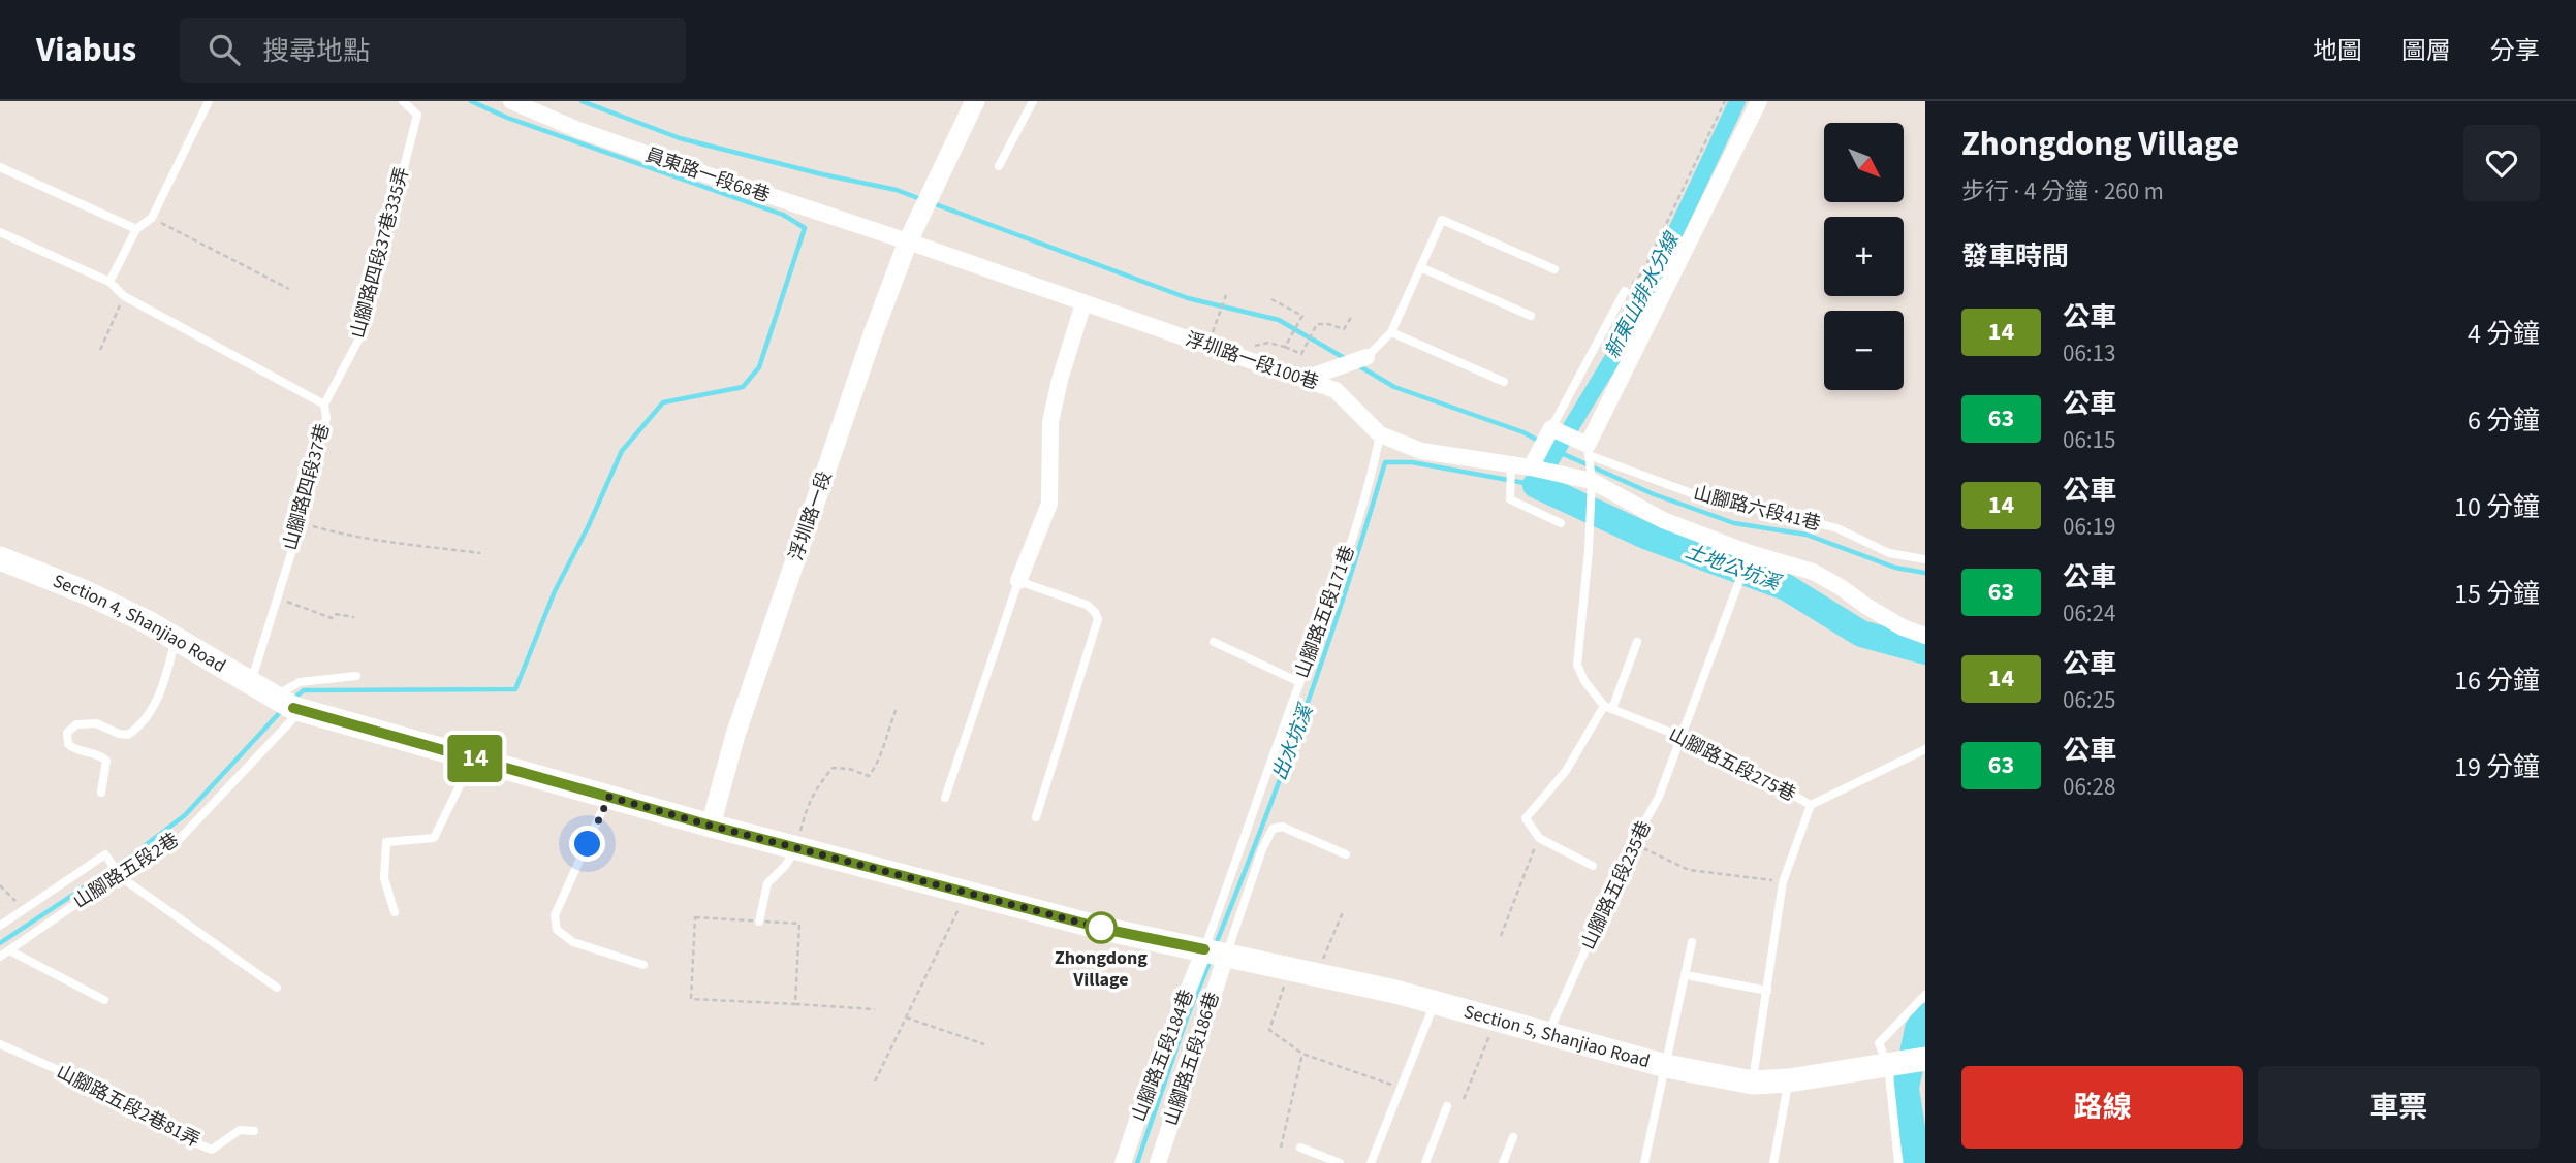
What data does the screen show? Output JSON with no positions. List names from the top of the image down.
{
  "streets": {
    "main road": ["Section 4, Shanjiao Road", "Section 5, Shanjiao Road"],
    "street": [
      "員東路一段68巷",
      "浮圳路一段100巷",
      "浮圳路一段",
      "山腳路五段184巷",
      "山腳路五段186巷"
    ],
    "lane": [
      "山腳路四段37巷335弄",
      "山腳路四段37巷",
      "山腳路六段41巷",
      "山腳路五段171巷",
      "山腳路五段275巷",
      "山腳路五段2巷",
      "山腳路五段235巷",
      "山腳路五段2巷81弄"
    ]
  },
  "crossings": [
    ["員東路一段68巷", "浮圳路一段100巷"],
    ["員東路一段68巷", "浮圳路一段"],
    ["山腳路四段37巷335弄", "山腳路四段37巷"],
    ["浮圳路一段100巷", "浮圳路一段"],
    ["浮圳路一段100巷", "山腳路五段171巷"],
    ["浮圳路一段100巷", "山腳路五段235巷"],
    ["山腳路四段37巷", "Section 4, Shanjiao Road"],
    ["浮圳路一段", "Section 5, Shanjiao Road"],
    ["山腳路五段171巷", "Section 5, Shanjiao Road"],
    ["山腳路五段171巷", "山腳路五段184巷"],
    ["山腳路五段171巷", "山腳路五段186巷"],
    ["Section 4, Shanjiao Road", "山腳路五段2巷"],
    ["Section 4, Shanjiao Road", "Section 5, Shanjiao Road"],
    ["山腳路五段275巷", "山腳路五段235巷"],
    ["山腳路五段275巷", "Section 5, Shanjiao Road"],
    ["山腳路五段2巷", "Section 5, Shanjiao Road"],
    ["山腳路五段235巷", "Section 5, Shanjiao Road"],
    ["Section 5, Shanjiao Road", "山腳路五段184巷"],
    ["Section 5, Shanjiao Road", "山腳路五段186巷"],
    ["山腳路五段184巷", "山腳路五段186巷"]
  ],
  "water": ["新東山排水分線", "土地公坑溪", "出水坑溪"],
  "places": ["Zhongdong Village"],
  "lines": ["bus line 14"],
  "north": "bottom right",
  "page": {
    "header": "Viabus",
    "search": "搜尋地點",
    "nav": ["地圖", "圖層", "分享"],
    "on_map": "14",
    "heading": [
      ["Zhongdong Village", "步行 · 4 分鐘 · 260 m"],
      "發車時間"
    ],
    "map_buttons": ["+", "−"],
    "list": [
      {
        "mark": "14",
        "name": "公車",
        "note": "06:13",
        "value": "4 分鐘"
      },
      {
        "mark": "63",
        "name": "公車",
        "note": "06:15",
        "value": "6 分鐘"
      },
      {
        "mark": "14",
        "name": "公車",
        "note": "06:19",
        "value": "10 分鐘"
      },
      {
        "mark": "63",
        "name": "公車",
        "note": "06:24",
        "value": "15 分鐘"
      },
      {
        "mark": "14",
        "name": "公車",
        "note": "06:25",
        "value": "16 分鐘"
      },
      {
        "mark": "63",
        "name": "公車",
        "note": "06:28",
        "value": "19 分鐘"
      }
    ],
    "buttons": ["路線", "車票"]
  }
}
